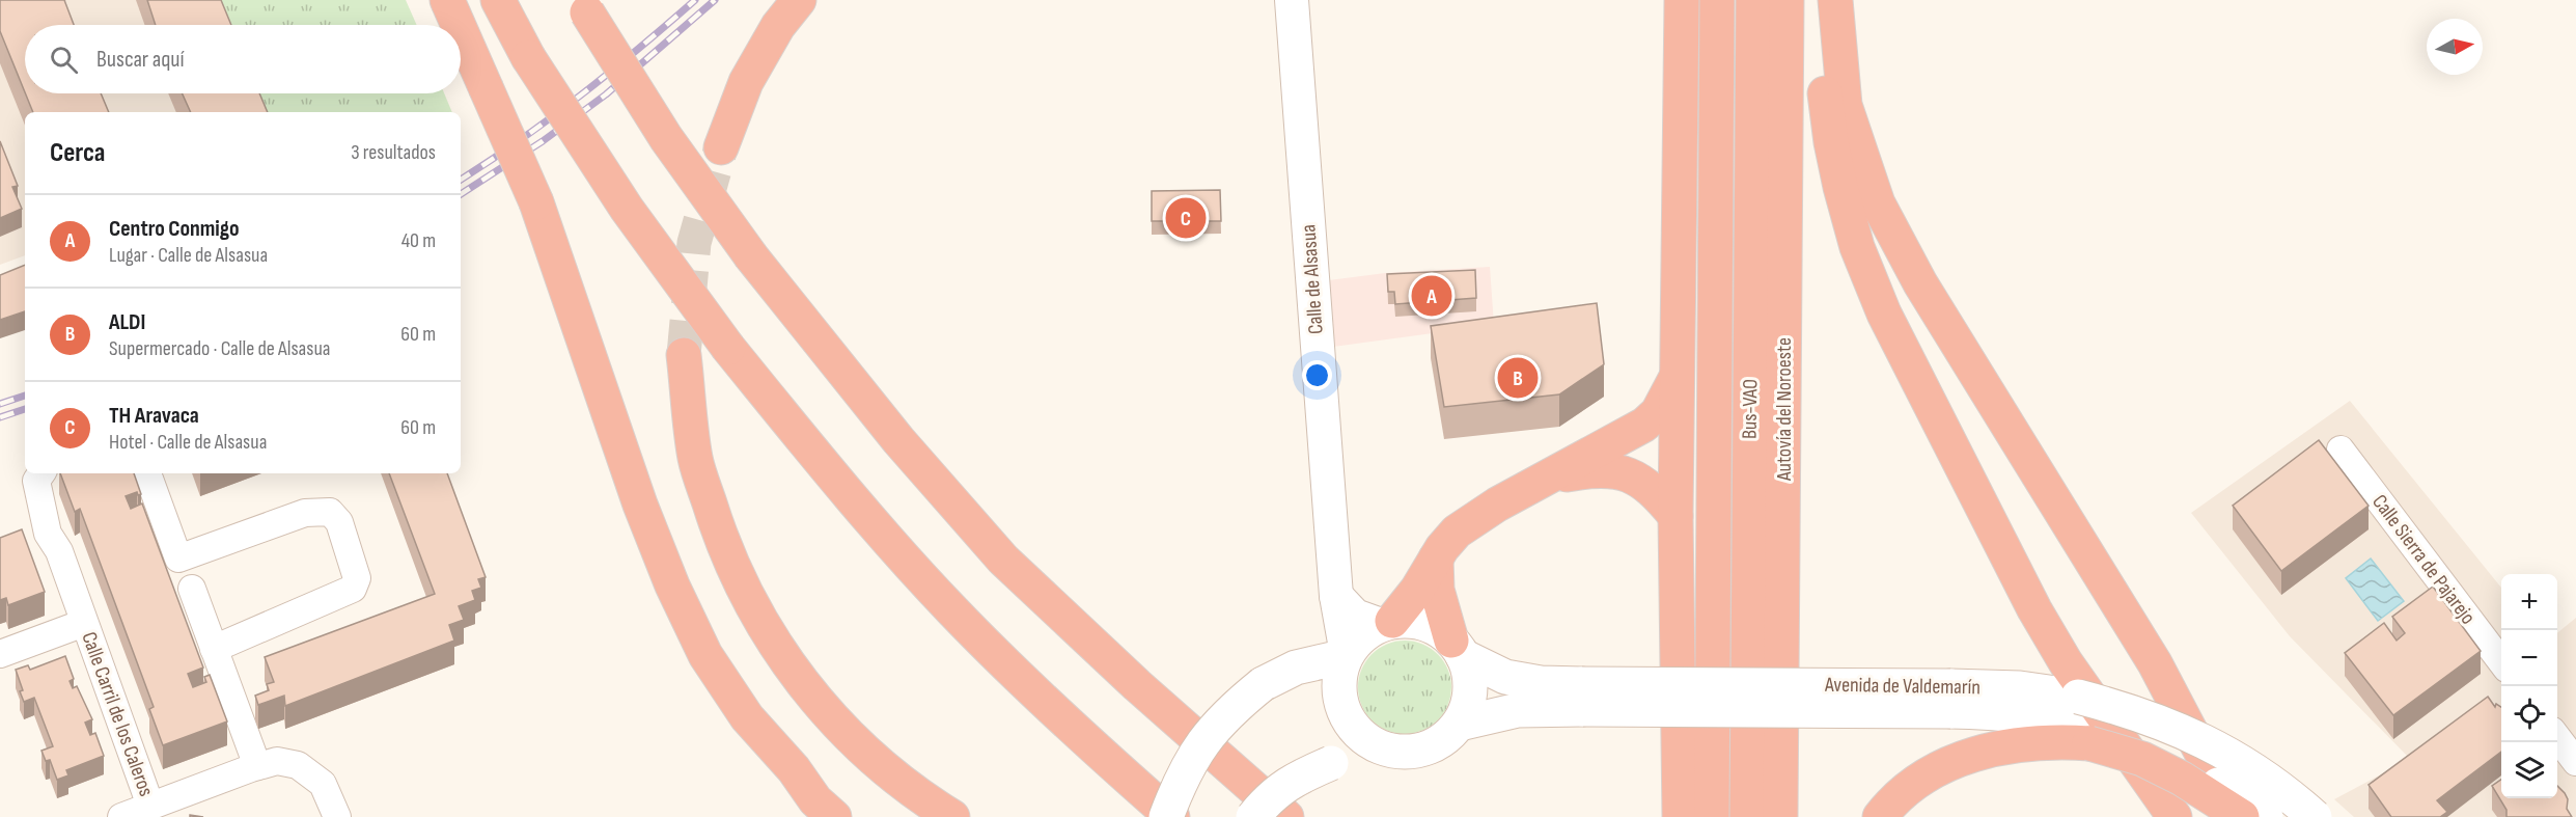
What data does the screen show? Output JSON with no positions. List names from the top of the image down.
{
  "streets": {
    "highway": ["Bus-VAO", "Autovía del Noroeste"],
    "main road": ["Avenida de Valdemarín"],
    "street": ["Calle de Alsasua", "Calle Sierra de Pajarejo", "Calle Carril de los Caleros"]
  },
  "crossings": [
    ["Calle de Alsasua", "Avenida de Valdemarín"]
  ],
  "north": "right",
  "page": {
    "search": "Buscar aquí",
    "heading": ["Cerca", "3 resultados"],
    "list": [
      {
        "mark": "A",
        "name": "Centro Conmigo",
        "note": "Lugar · Calle de Alsasua",
        "value": "40 m"
      },
      {
        "mark": "B",
        "name": "ALDI",
        "note": "Supermercado · Calle de Alsasua",
        "value": "60 m"
      },
      {
        "mark": "C",
        "name": "TH Aravaca",
        "note": "Hotel · Calle de Alsasua",
        "value": "60 m"
      }
    ],
    "pins": ["C", "A", "B"],
    "map_buttons": ["+", "−"]
  }
}
